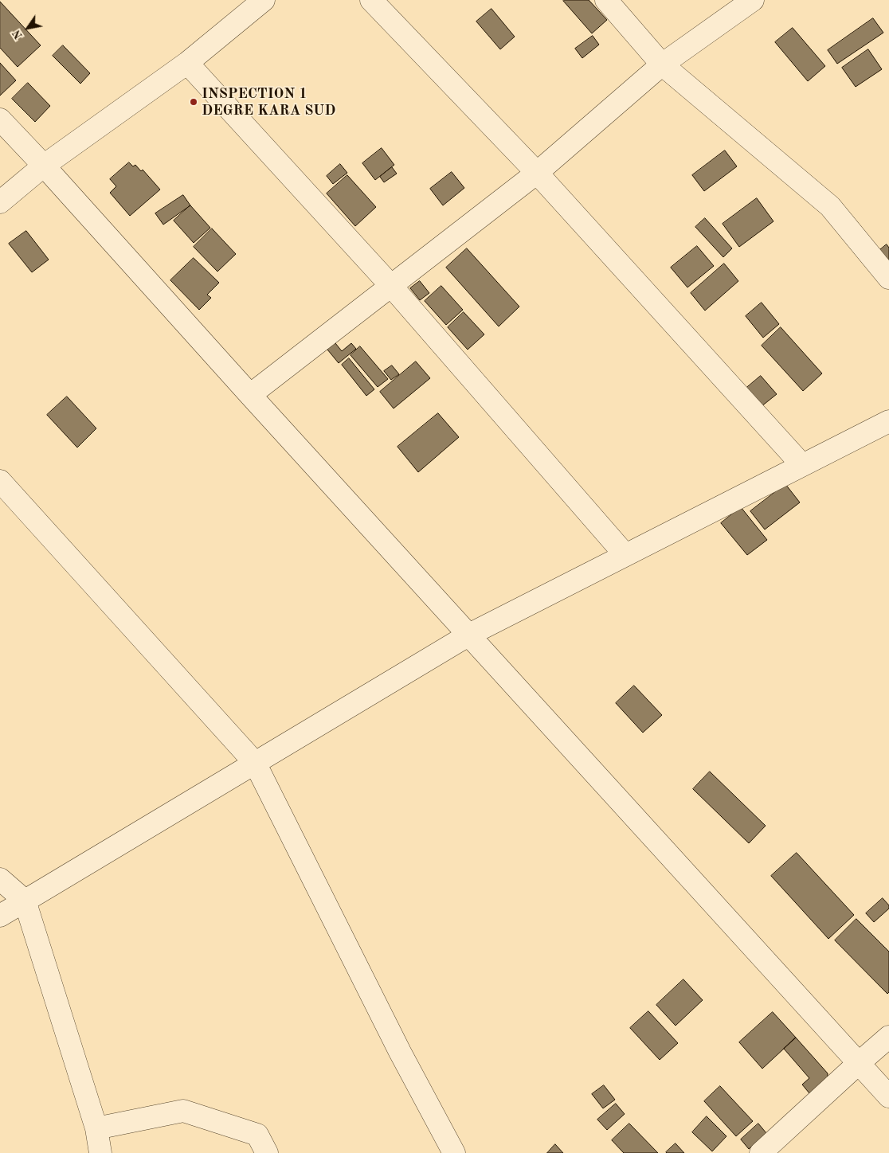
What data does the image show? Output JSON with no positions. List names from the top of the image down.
{
  "places": ["INSPECTION 1 DEGRE KARA SUD"],
  "north": "bottom left"
}
